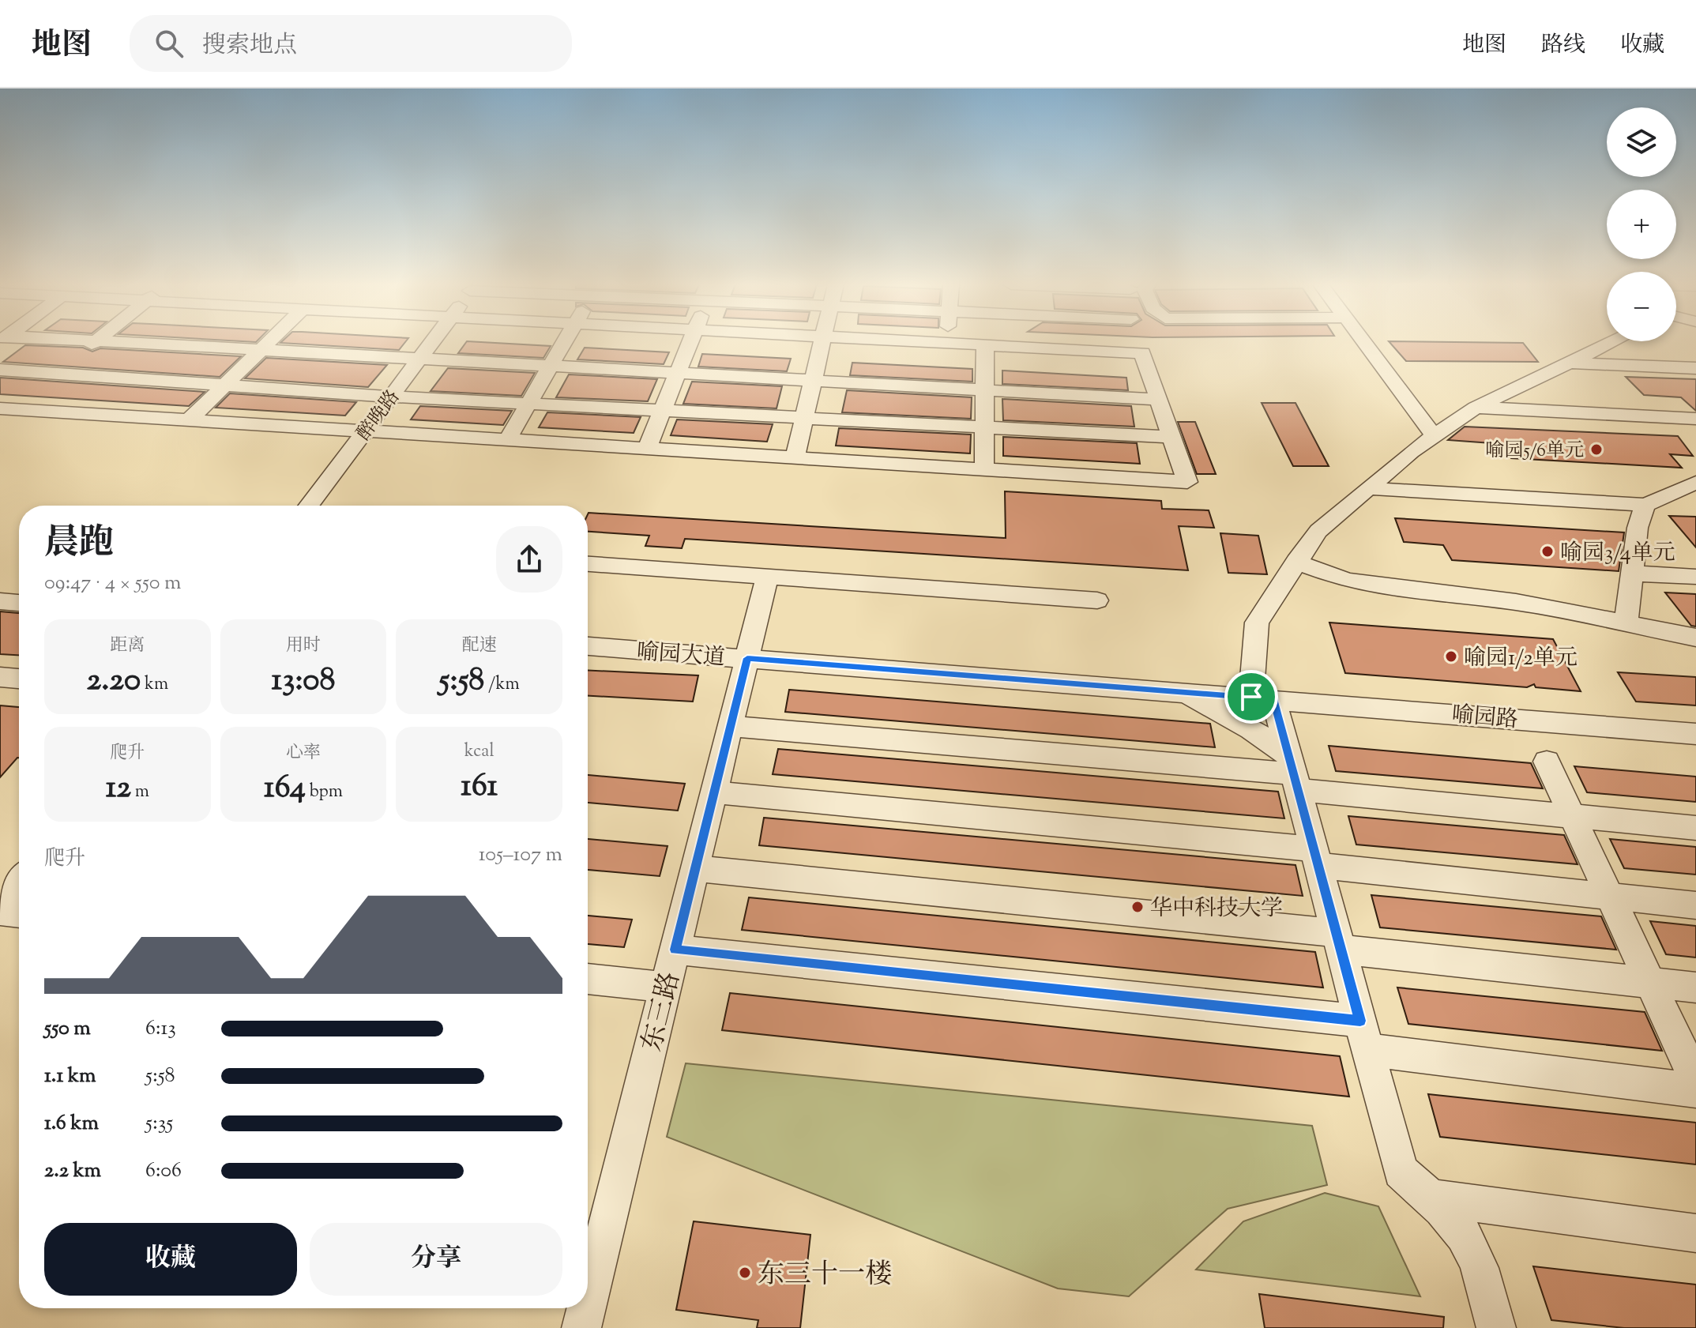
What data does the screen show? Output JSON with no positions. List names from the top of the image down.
{
  "streets": {
    "street": [
      "醉晚路",
      "喻园大道",
      "喻园路",
      "东三路"
    ]
  },
  "crossings": [
    ["喻园大道", "喻园路"],
    ["喻园大道", "东三路"]
  ],
  "places": [
    "喻园5/6单元",
    "喻园3/4单元",
    "喻园1/2单元",
    "华中科技大学",
    "东三十一楼"
  ],
  "page": {
    "header": "地图",
    "search": "搜索地点",
    "nav": ["地图", "路线", "收藏"],
    "map_buttons": ["+", "−"],
    "heading": ["晨跑", "09:47 · 4 × 550 m"],
    "stats": [
      ["距离", "2.20 km"],
      ["用时", "13:08"],
      ["配速", "5:58 /km"],
      ["爬升", "12 m"],
      ["心率", "164 bpm"],
      ["kcal", "161"]
    ],
    "chart": ["爬升", "105–107 m"],
    "list": [
      {
        "name": "550 m",
        "note": "6:13"
      },
      {
        "name": "1.1 km",
        "note": "5:58"
      },
      {
        "name": "1.6 km",
        "note": "5:35"
      },
      {
        "name": "2.2 km",
        "note": "6:06"
      }
    ],
    "buttons": ["收藏", "分享"]
  }
}
